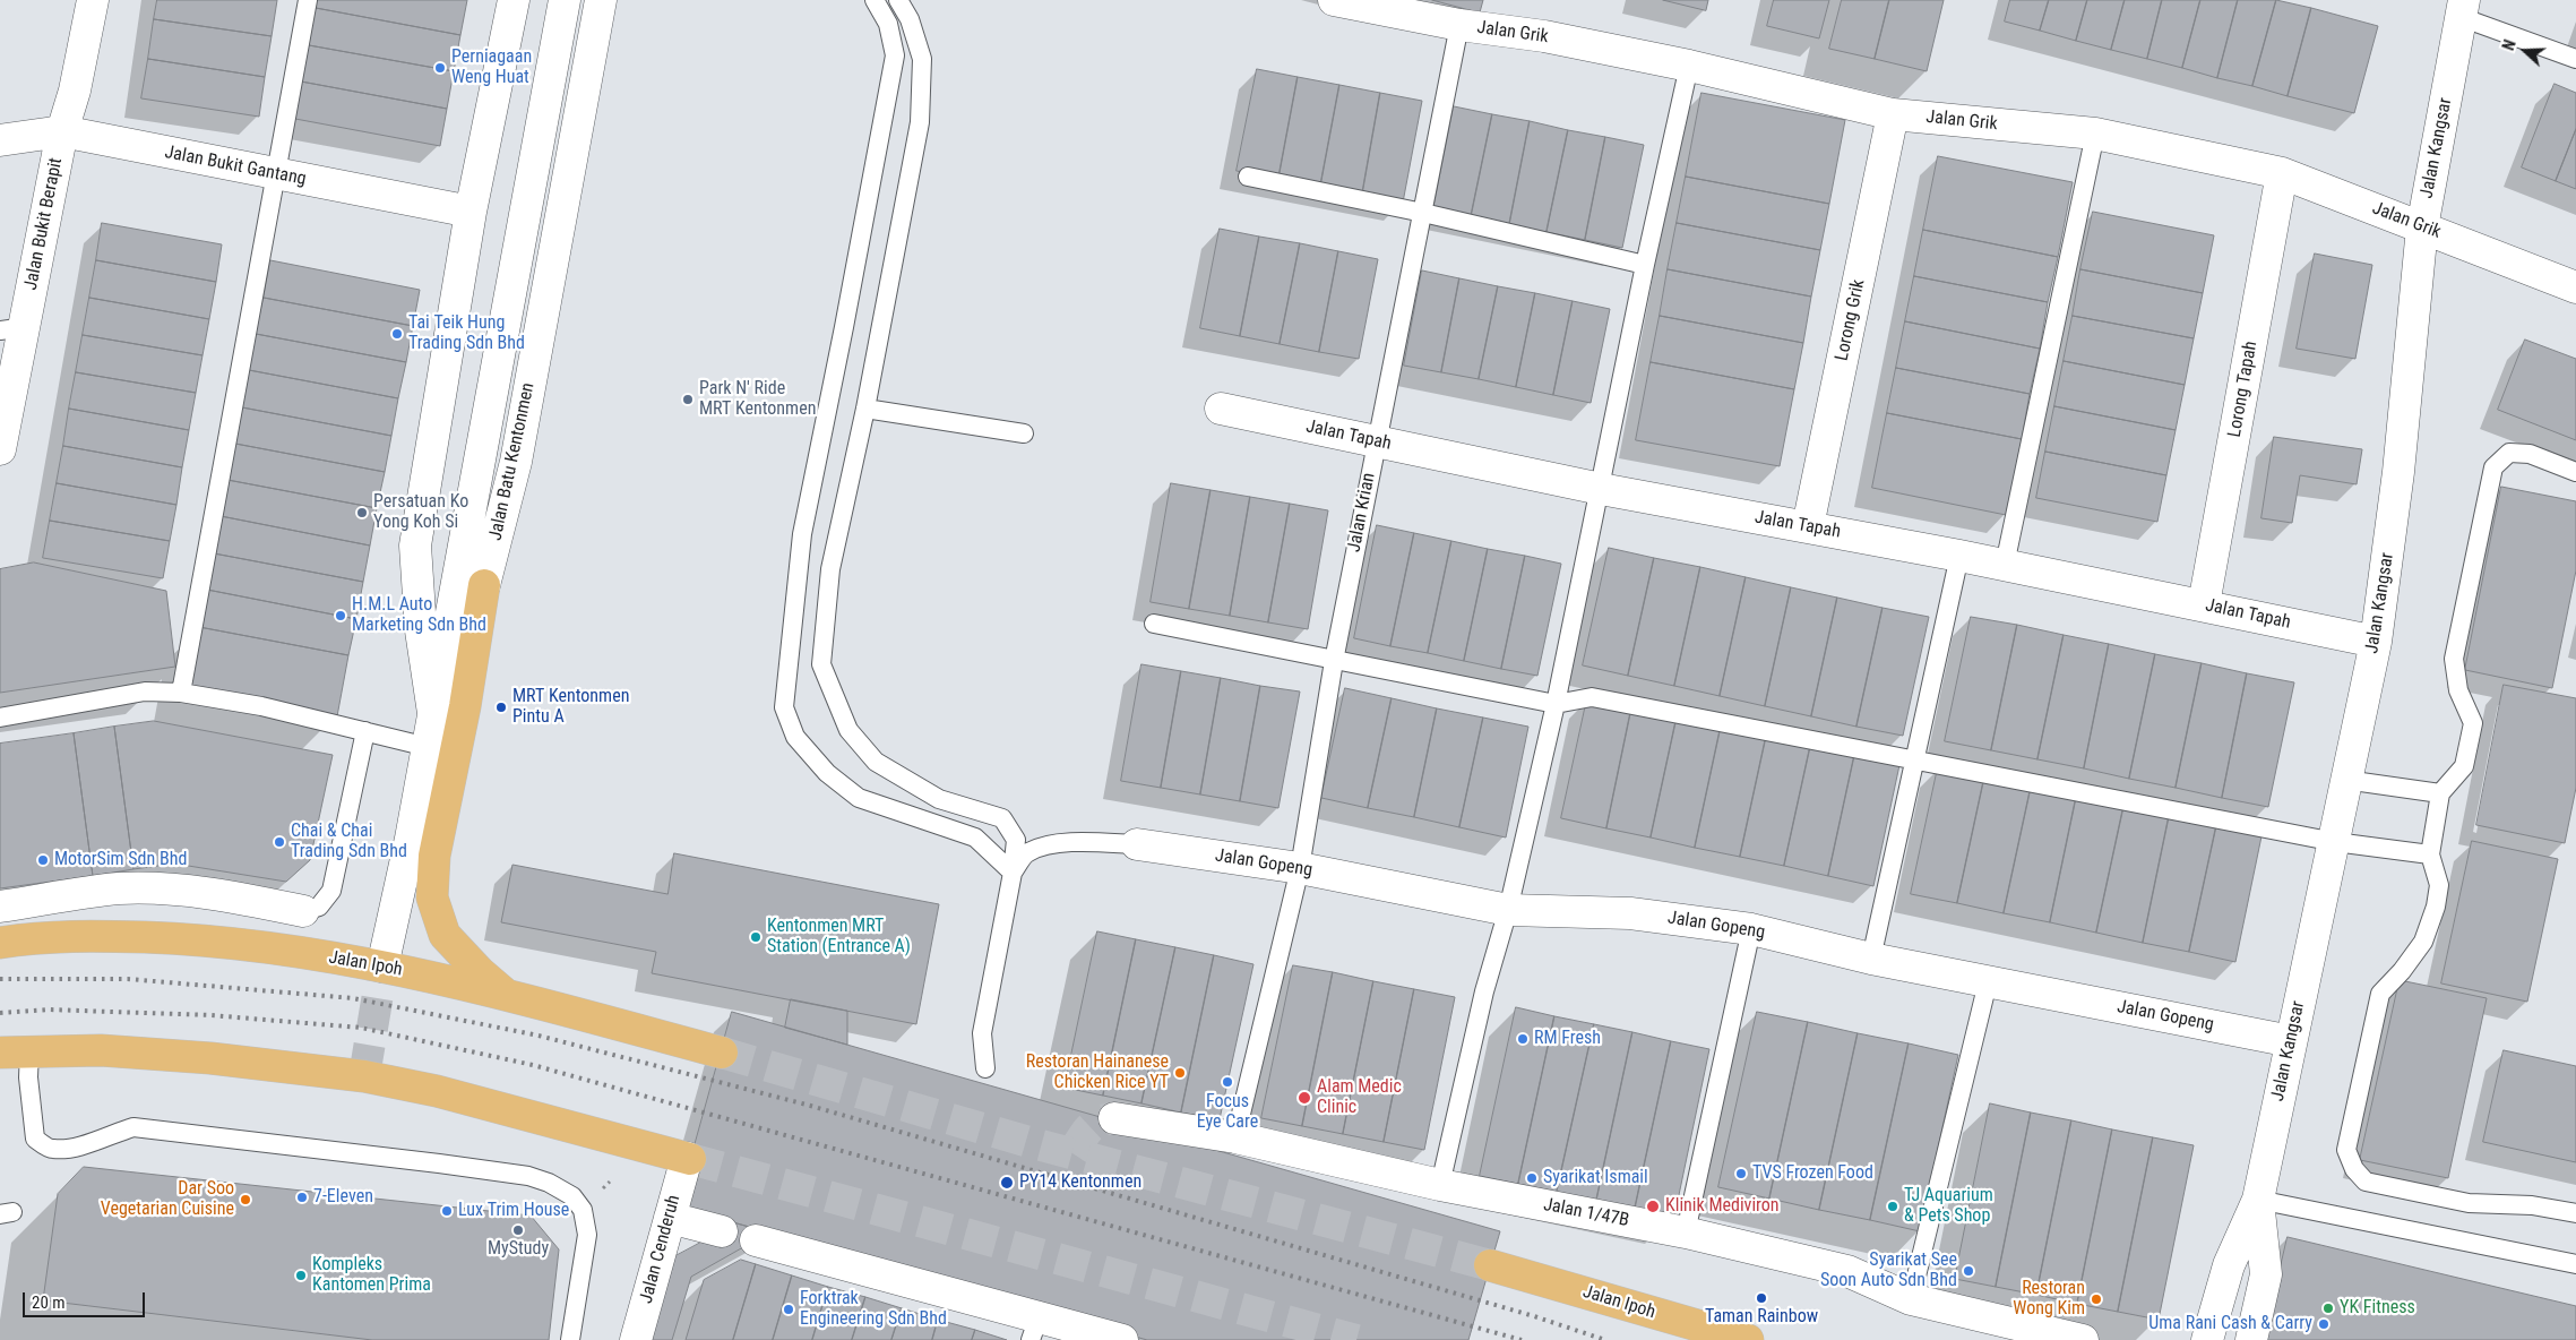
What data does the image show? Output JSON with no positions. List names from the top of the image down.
{
  "streets": {
    "main road": ["Jalan Ipoh"],
    "street": [
      "Jalan Grik",
      "Jalan Kangsar",
      "Jalan Bukit Gantang",
      "Jalan Bukit Berapit",
      "Lorong Grik",
      "Lorong Tapah",
      "Jalan Tapah",
      "Jalan Batu Kentonmen",
      "Jalan Gopeng",
      "Jalan 1/47B",
      "Jalan Cenderuh"
    ],
    "lane": ["Jalan Krian"]
  },
  "crossings": [
    ["Jalan Grik", "Jalan Kangsar"],
    ["Jalan Grik", "Lorong Grik"],
    ["Jalan Grik", "Lorong Tapah"],
    ["Jalan Grik", "Jalan Krian"],
    ["Jalan Kangsar", "Jalan Tapah"],
    ["Jalan Kangsar", "Jalan Gopeng"],
    ["Jalan Bukit Gantang", "Jalan Bukit Berapit"],
    ["Jalan Bukit Gantang", "Jalan Batu Kentonmen"],
    ["Lorong Grik", "Jalan Tapah"],
    ["Lorong Tapah", "Jalan Tapah"],
    ["Jalan Tapah", "Jalan Krian"],
    ["Jalan Batu Kentonmen", "Jalan Ipoh"],
    ["Jalan Krian", "Jalan Gopeng"],
    ["Jalan Krian", "Jalan 1/47B"]
  ],
  "places": [
    "Perniagaan Weng Huat",
    "Tai Teik Hung Trading Sdn Bhd",
    "Park N' Ride MRT Kentonmen",
    "Persatuan Ko Yong Koh Si",
    "H.M.L Auto Marketing Sdn Bhd",
    "MRT Kentonmen Pintu A",
    "Chai & Chai Trading Sdn Bhd",
    "MotorSim Sdn Bhd",
    "Kentonmen MRT Station (Entrance A)",
    "RM Fresh",
    "Restoran Hainanese Chicken Rice YT",
    "Focus Eye Care",
    "Alam Medic Clinic",
    "TVS Frozen Food",
    "Syarikat Ismail",
    "PY14 Kentonmen",
    "7-Eleven",
    "Dar Soo Vegetarian Cuisine",
    "Klinik Mediviron",
    "TJ Aquarium & Pets Shop",
    "Lux Trim House",
    "MyStudy",
    "Syarikat See Soon Auto Sdn Bhd",
    "Kompleks Kantomen Prima",
    "Taman Rainbow",
    "Restoran Wong Kim",
    "YK Fitness",
    "Forktrak Engineering Sdn Bhd",
    "Uma Rani Cash & Carry"
  ],
  "scale_bar": "20 m",
  "north": "left"
}
